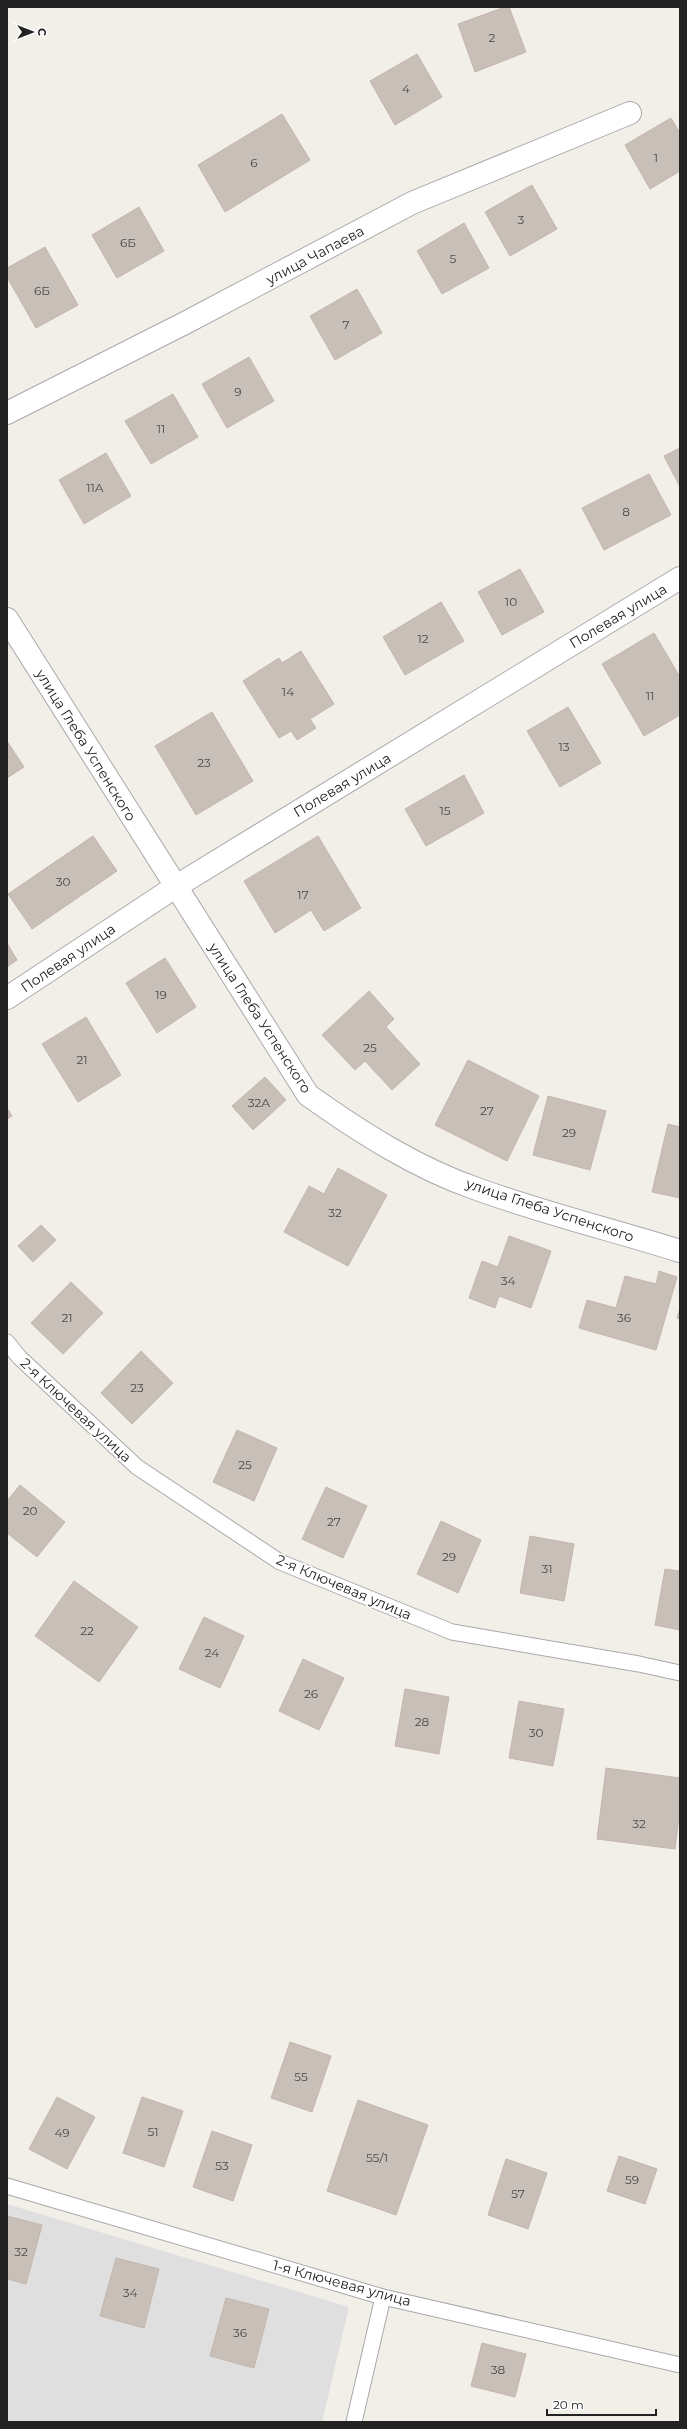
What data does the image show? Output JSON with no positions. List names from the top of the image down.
{
  "streets": {
    "street": ["улица Чапаева", "Полевая улица", "улица Глеба Успенского"],
    "lane": ["2-я Ключевая улица", "1-я Ключевая улица"]
  },
  "crossings": [
    ["Полевая улица", "улица Глеба Успенского"]
  ],
  "house_numbers": [
    "2",
    "4",
    "1",
    "6",
    "3",
    "6Б",
    "5",
    "6Б",
    "7",
    "9",
    "11",
    "11А",
    "8",
    "10",
    "12",
    "14",
    "11",
    "13",
    "23",
    "15",
    "30",
    "17",
    "19",
    "25",
    "21",
    "32А",
    "27",
    "29",
    "32",
    "34",
    "21",
    "36",
    "23",
    "25",
    "20",
    "27",
    "29",
    "31",
    "22",
    "24",
    "26",
    "28",
    "30",
    "32",
    "55",
    "51",
    "49",
    "55/1",
    "53",
    "59",
    "57",
    "32",
    "34",
    "36",
    "38"
  ],
  "scale_bar": "20 m",
  "north": "right"
}
